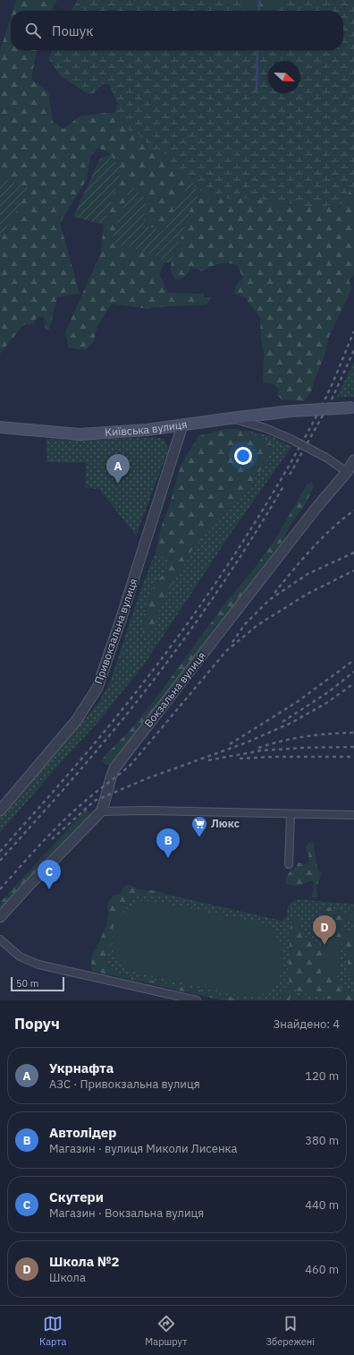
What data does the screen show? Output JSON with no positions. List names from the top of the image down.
{
  "streets": {
    "main road": ["Київська вулиця"],
    "street": ["Привокзальна вулиця", "Вокзальна вулиця"]
  },
  "crossings": [
    ["Київська вулиця", "Привокзальна вулиця"]
  ],
  "places": {
    "supermarket": ["Люкс"]
  },
  "scale_bar": "50 m",
  "north": "bottom right",
  "page": {
    "search": "Пошук",
    "pins": [
      "A",
      "B",
      "C",
      "D"
    ],
    "scale": "50 m",
    "heading": ["Поруч", "Знайдено: 4"],
    "list": [
      {
        "mark": "A",
        "name": "Укрнафта",
        "note": "АЗС · Привокзальна вулиця",
        "value": "120 m"
      },
      {
        "mark": "B",
        "name": "Автолідер",
        "note": "Магазин · вулиця Миколи Лисенка",
        "value": "380 m"
      },
      {
        "mark": "C",
        "name": "Скутери",
        "note": "Магазин · Вокзальна вулиця",
        "value": "440 m"
      },
      {
        "mark": "D",
        "name": "Школа №2",
        "note": "Школа",
        "value": "460 m"
      }
    ],
    "nav": ["Карта", "Маршрут", "Збережені"]
  }
}
